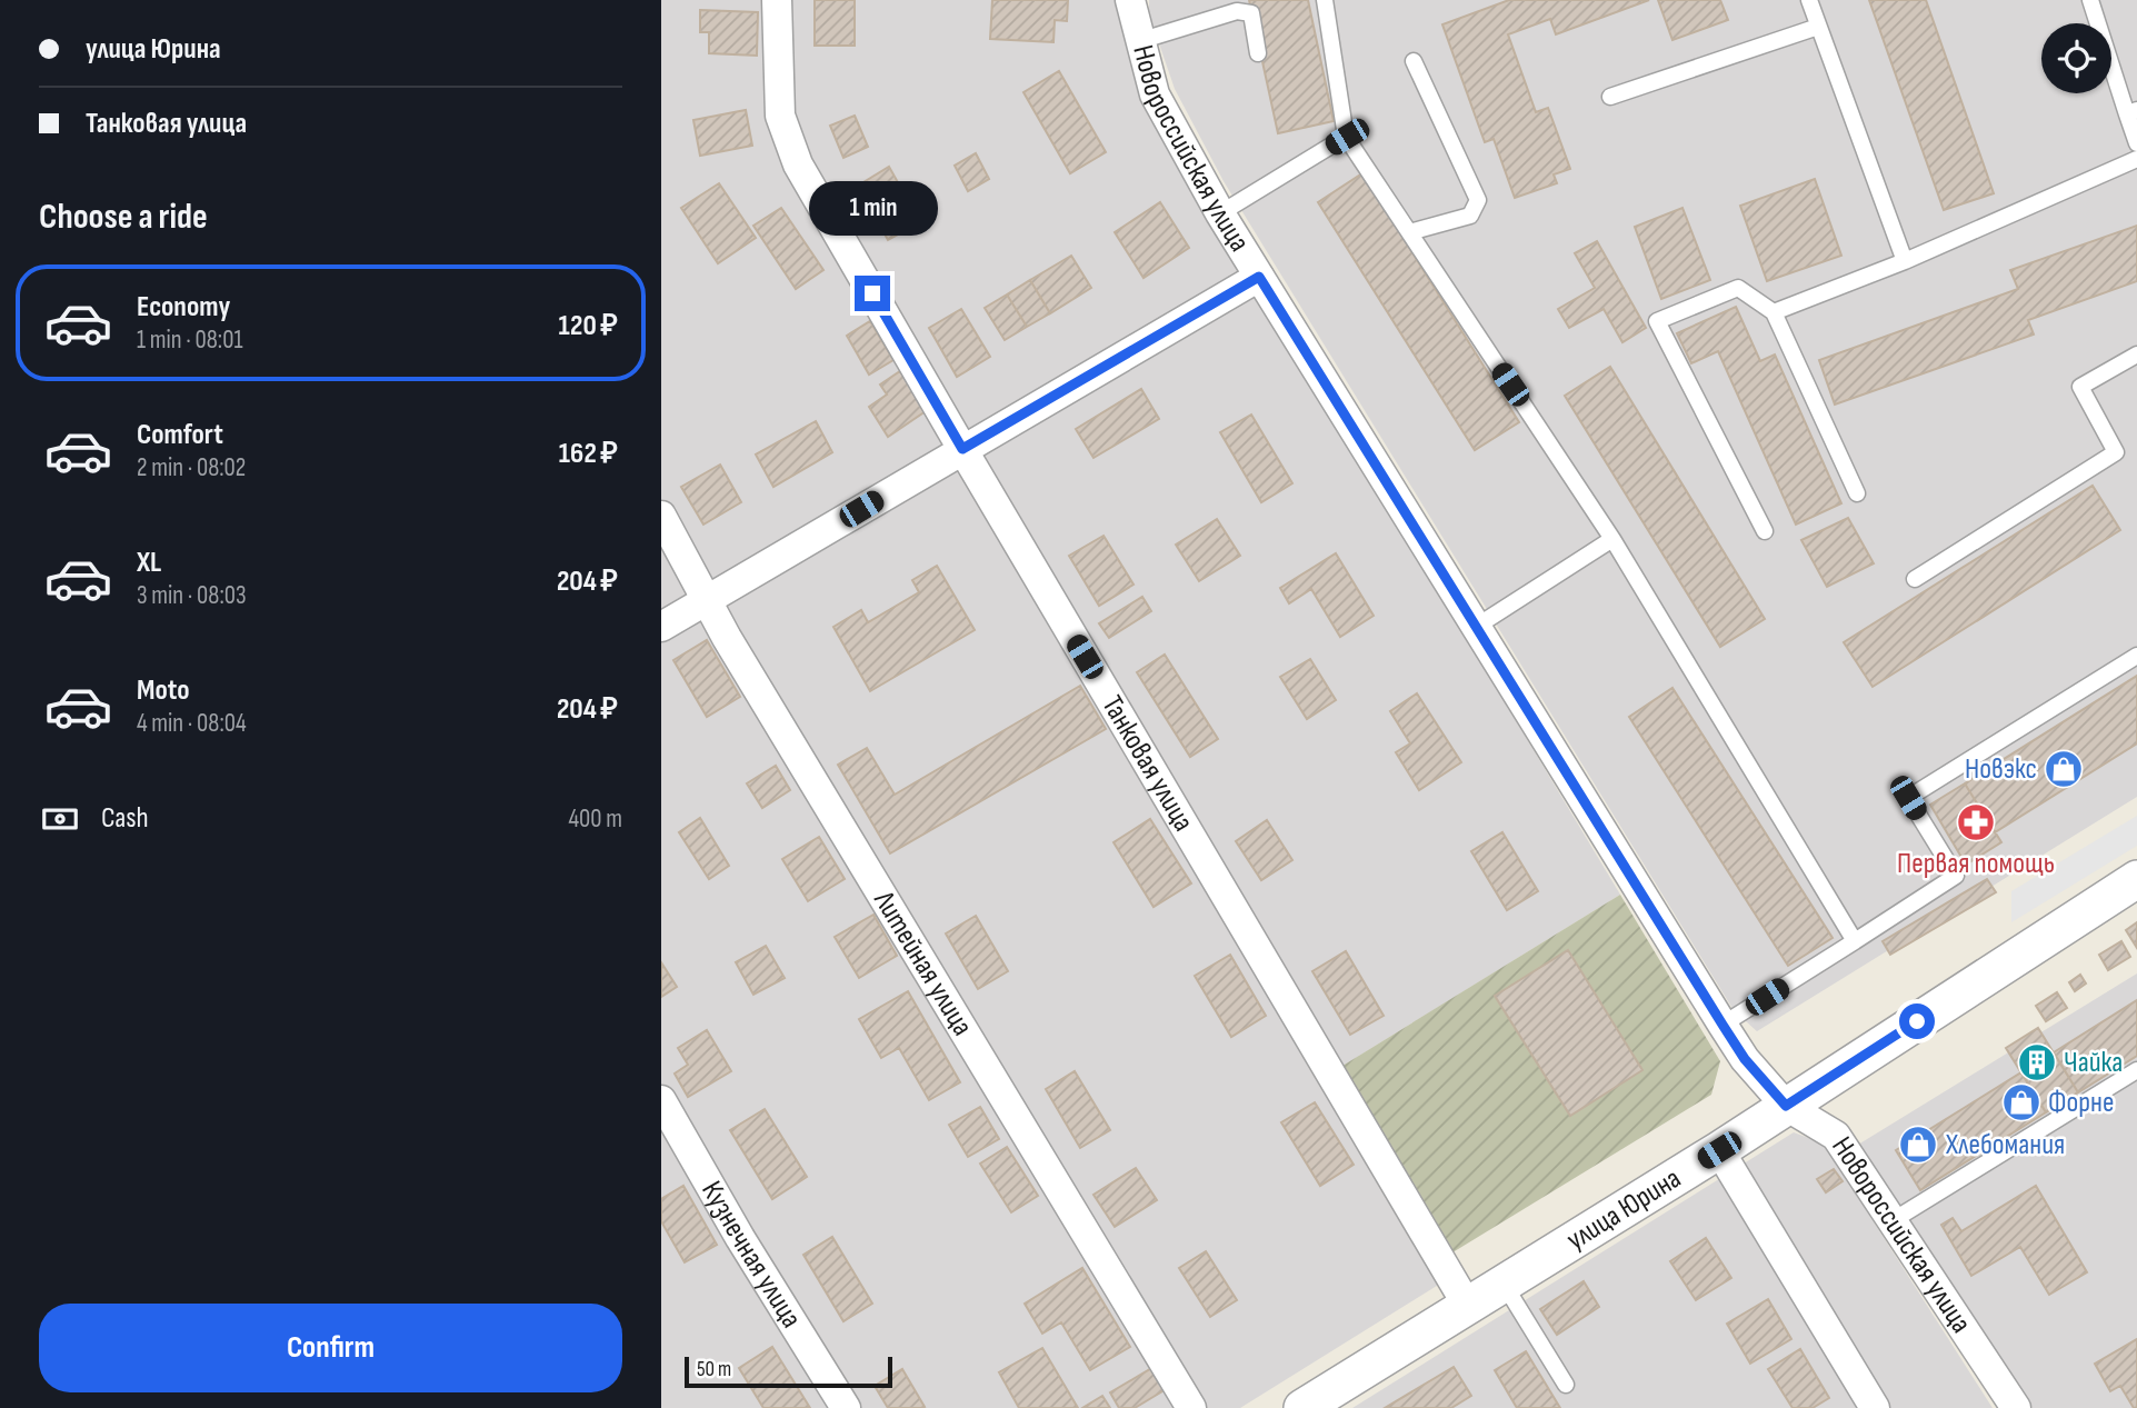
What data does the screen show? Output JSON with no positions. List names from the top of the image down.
{
  "streets": {
    "street": [
      "Новороссийская улица",
      "Танковая улица",
      "Литейная улица",
      "улица Юрина",
      "Кузнечная улица"
    ]
  },
  "crossings": [
    ["Новороссийская улица", "улица Юрина"],
    ["Танковая улица", "улица Юрина"]
  ],
  "places": {
    "shop": ["Новэкс", "Форне", "Хлебомания"],
    "pharmacy": ["Первая помощь"],
    "building": ["Чайка"]
  },
  "scale_bar": "50 m",
  "page": {
    "banner": ["улица Юрина", "Танковая улица"],
    "heading": "Choose a ride",
    "bubble": "1 min",
    "list": [
      {
        "name": "Economy",
        "note": "1 min · 08:01",
        "value": "120 ₽"
      },
      {
        "name": "Comfort",
        "note": "2 min · 08:02",
        "value": "162 ₽"
      },
      {
        "name": "XL",
        "note": "3 min · 08:03",
        "value": "204 ₽"
      },
      {
        "name": "Moto",
        "note": "4 min · 08:04",
        "value": "204 ₽"
      }
    ],
    "pay": ["Cash", "400 m"],
    "buttons": "Confirm",
    "scale": "50 m"
  }
}
